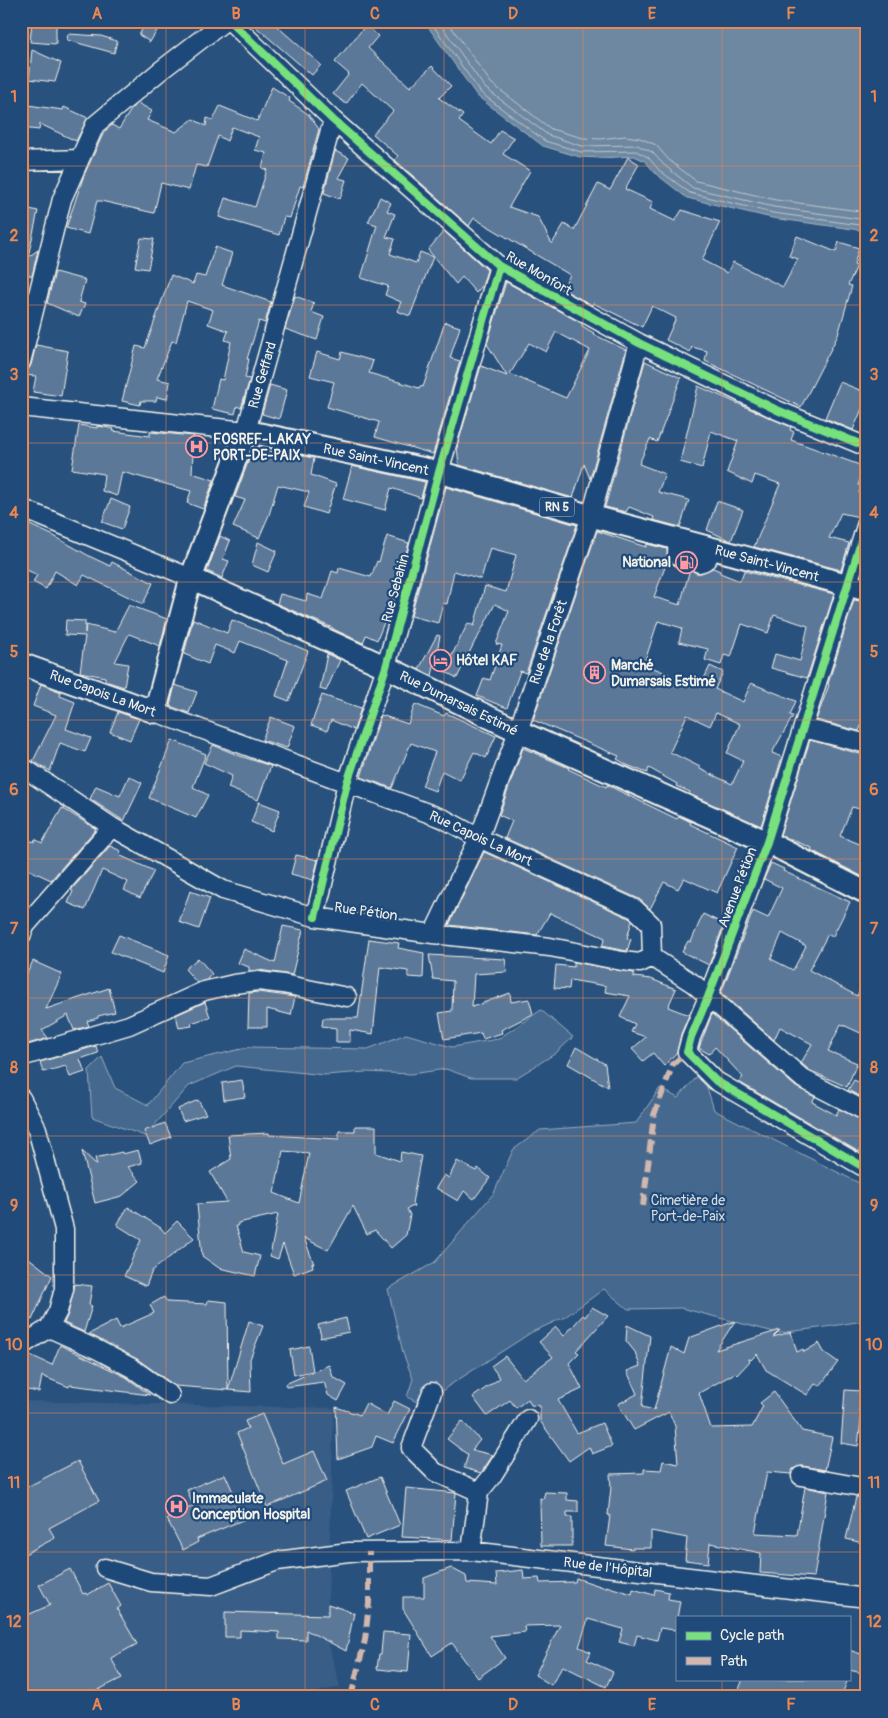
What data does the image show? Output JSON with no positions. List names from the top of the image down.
{
  "streets": {
    "main road": [
      "Rue Geffard",
      "Rue Saint-Vincent",
      "RN 5",
      "Rue Capois La Mort",
      "Rue Dumarsais Estimé"
    ],
    "street": [
      "Rue Monfort",
      "Rue Sebahin",
      "Rue de la Forêt",
      "Avenue Pétion",
      "Rue Pétion",
      "Rue de l'Hôpital"
    ]
  },
  "crossings": [
    ["Rue Monfort", "Rue Geffard"],
    ["Rue Monfort", "Rue Sebahin"],
    ["Rue Monfort", "Rue de la Forêt"],
    ["Rue Geffard", "Rue Saint-Vincent"],
    ["Rue Geffard", "Rue Capois La Mort"],
    ["Rue Geffard", "Rue Dumarsais Estimé"],
    ["Rue Saint-Vincent", "Rue Sebahin"],
    ["Rue Saint-Vincent", "Rue de la Forêt"],
    ["Rue Saint-Vincent", "Avenue Pétion"],
    ["Rue Sebahin", "Rue Capois La Mort"],
    ["Rue Sebahin", "Rue Dumarsais Estimé"],
    ["Rue Sebahin", "Rue Pétion"],
    ["Rue de la Forêt", "Rue Capois La Mort"],
    ["Rue de la Forêt", "Rue Dumarsais Estimé"],
    ["Rue de la Forêt", "Rue Pétion"],
    ["Rue Capois La Mort", "Rue Pétion"],
    ["Rue Dumarsais Estimé", "Avenue Pétion"]
  ],
  "parks": ["Cimetière de Port-de-Paix"],
  "places": {
    "hospital": ["FOSREF-LAKAY PORT-DE-PAIX", "Immaculate Conception Hospital"],
    "fuel station": ["National"],
    "hotel": ["Hôtel KAF"],
    "building": ["Marché Dumarsais Estimé"]
  },
  "legend": ["Cycle path", "Path"],
  "grid": {
    "columns": [
      "A",
      "B",
      "C",
      "D",
      "E",
      "F"
    ],
    "rows": [
      "1",
      "2",
      "3",
      "4",
      "5",
      "6",
      "7",
      "8",
      "9",
      "10",
      "11",
      "12"
    ]
  }
}
